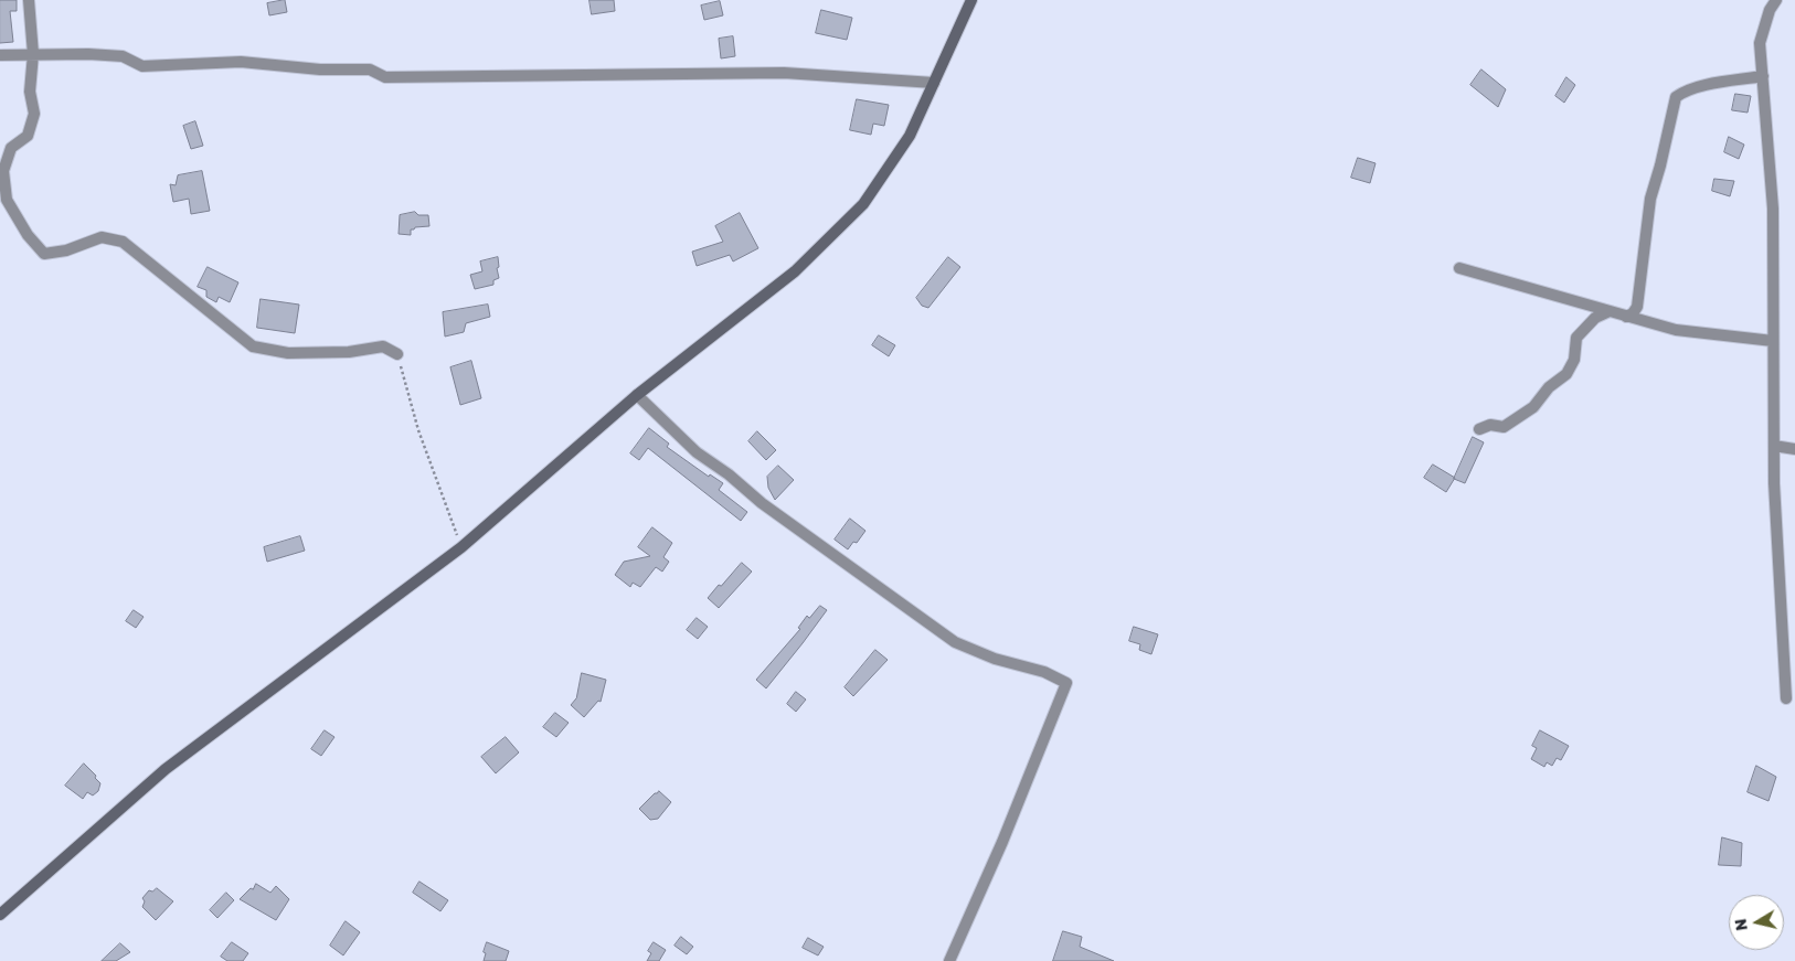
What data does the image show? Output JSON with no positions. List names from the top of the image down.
{
  "north": "left"
}
